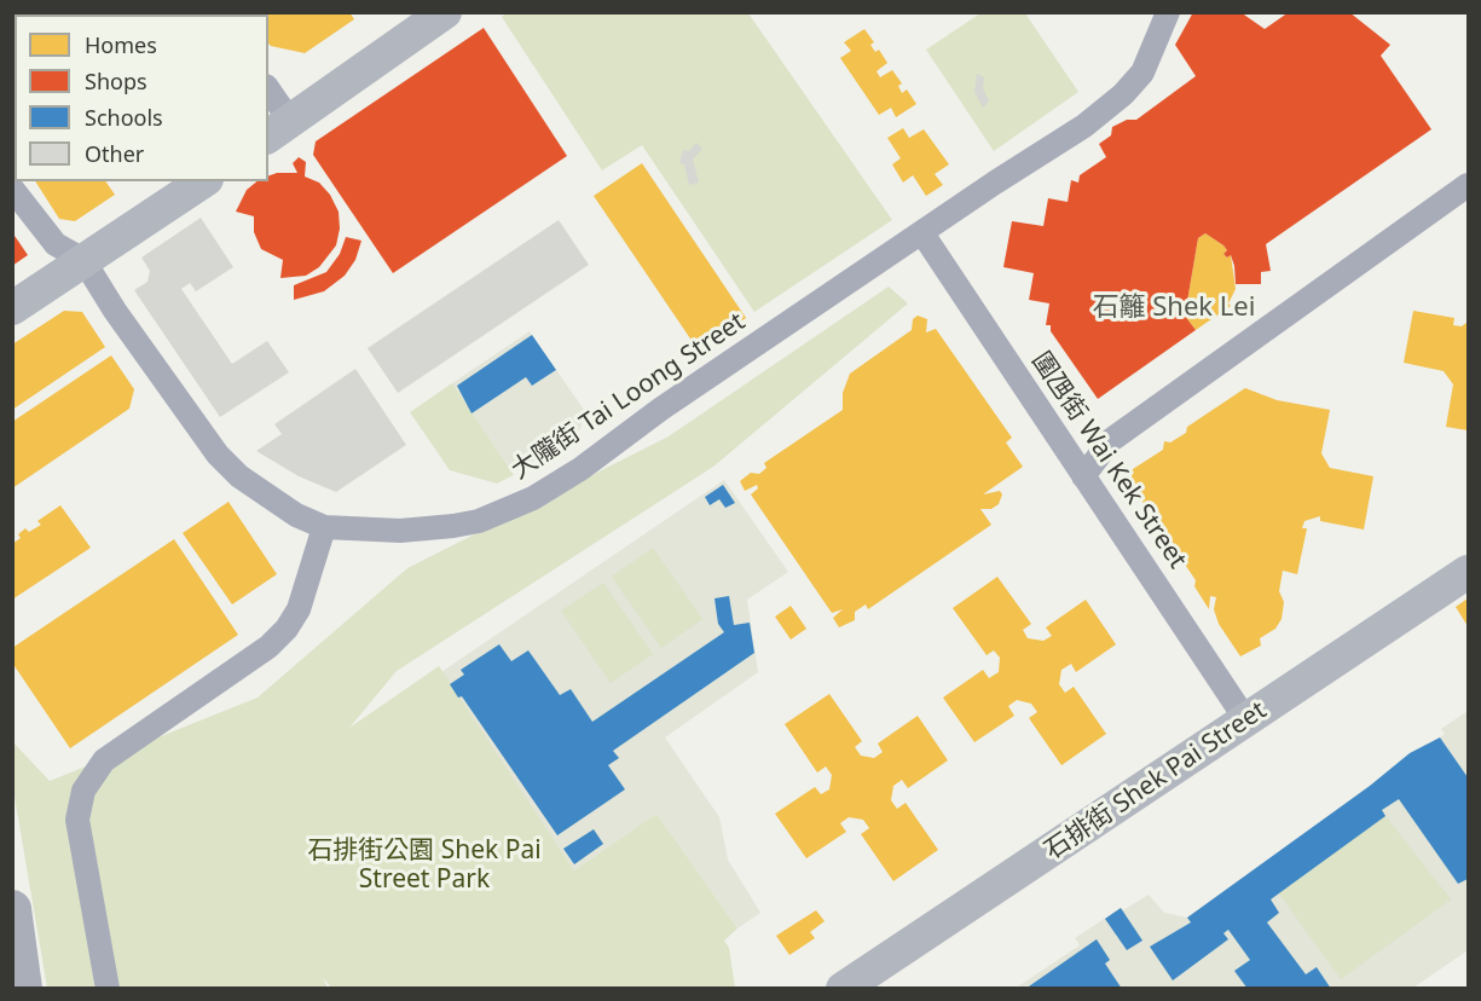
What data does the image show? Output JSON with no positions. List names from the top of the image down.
{
  "streets": {
    "street": ["大隴街 Tai Loong Street", "圍乪街 Wai Kek Street", "石排街 Shek Pai Street"]
  },
  "crossings": [
    ["大隴街 Tai Loong Street", "圍乪街 Wai Kek Street"],
    ["圍乪街 Wai Kek Street", "石排街 Shek Pai Street"]
  ],
  "districts": ["石籬 Shek Lei"],
  "parks": ["石排街公園 Shek Pai Street Park"],
  "legend": [
    "Homes",
    "Shops",
    "Schools",
    "Other"
  ]
}
